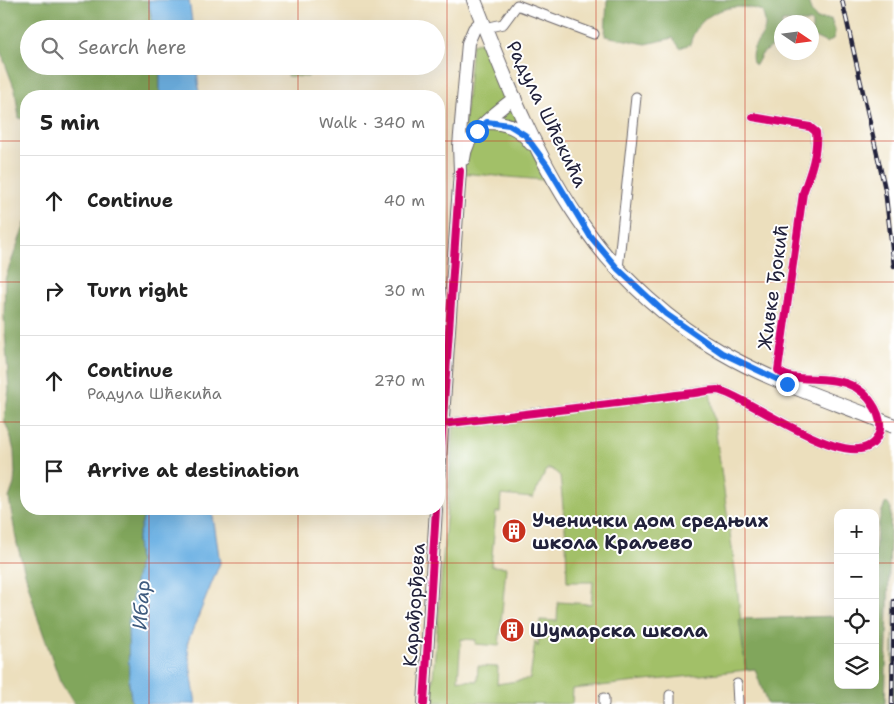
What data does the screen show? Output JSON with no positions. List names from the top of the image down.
{
  "streets": {
    "main road": ["Радула Шћекића"],
    "street": ["Живке Ђокић", "Карађорђева"]
  },
  "water": ["Ибар"],
  "places": {
    "building": ["Ученички дом средњих школа Краљево", "Шумарска школа"]
  },
  "north": "right",
  "page": {
    "search": "Search here",
    "heading": ["5 min", "Walk · 340 m"],
    "list": [
      ["Continue", "40 m"],
      ["Turn right", "30 m"],
      ["Continue", "Радула Шћекића", "270 m"],
      "Arrive at destination"
    ],
    "map_buttons": ["+", "−"]
  }
}
